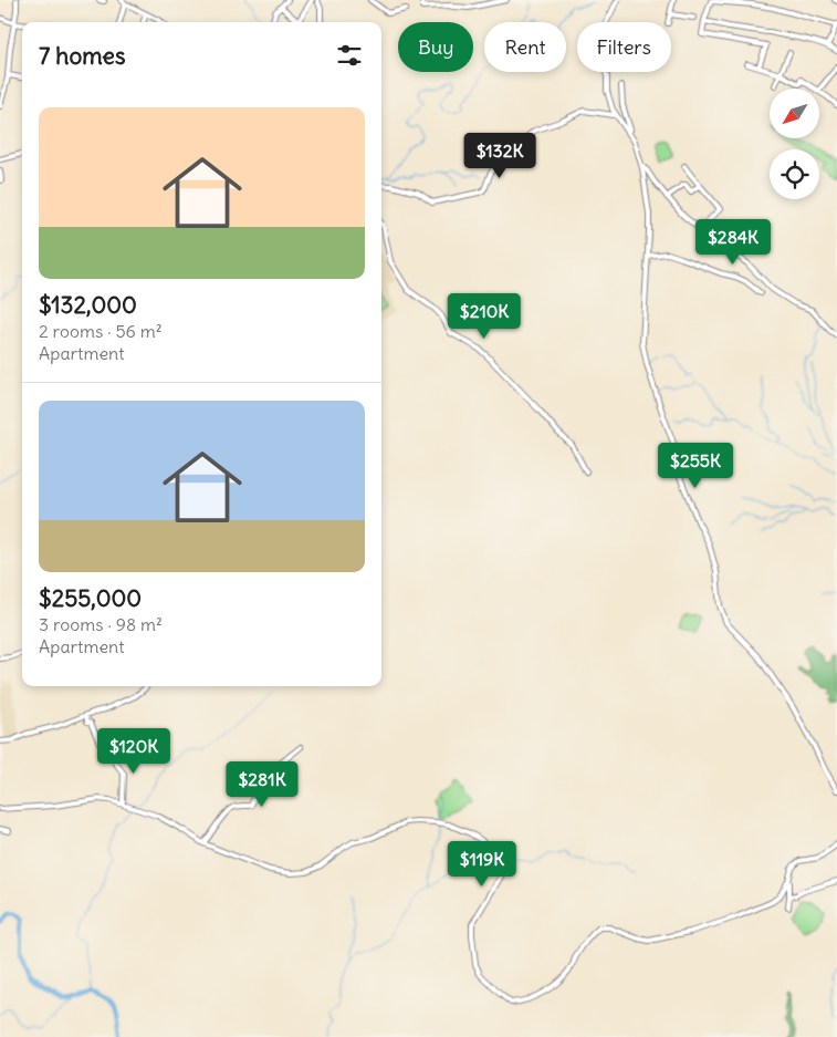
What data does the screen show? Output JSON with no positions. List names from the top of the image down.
{
  "north": "bottom left",
  "page": {
    "chip": ["Buy", "Rent", "Filters"],
    "heading": "7 homes",
    "list": [
      {
        "name": "$132,000",
        "note": "2 rooms · 56 m² · Apartment"
      },
      {
        "name": "$255,000",
        "note": "3 rooms · 98 m² · Apartment"
      }
    ],
    "price": [
      "$132K",
      "$284K",
      "$210K",
      "$255K",
      "$120K",
      "$281K",
      "$119K"
    ]
  }
}
